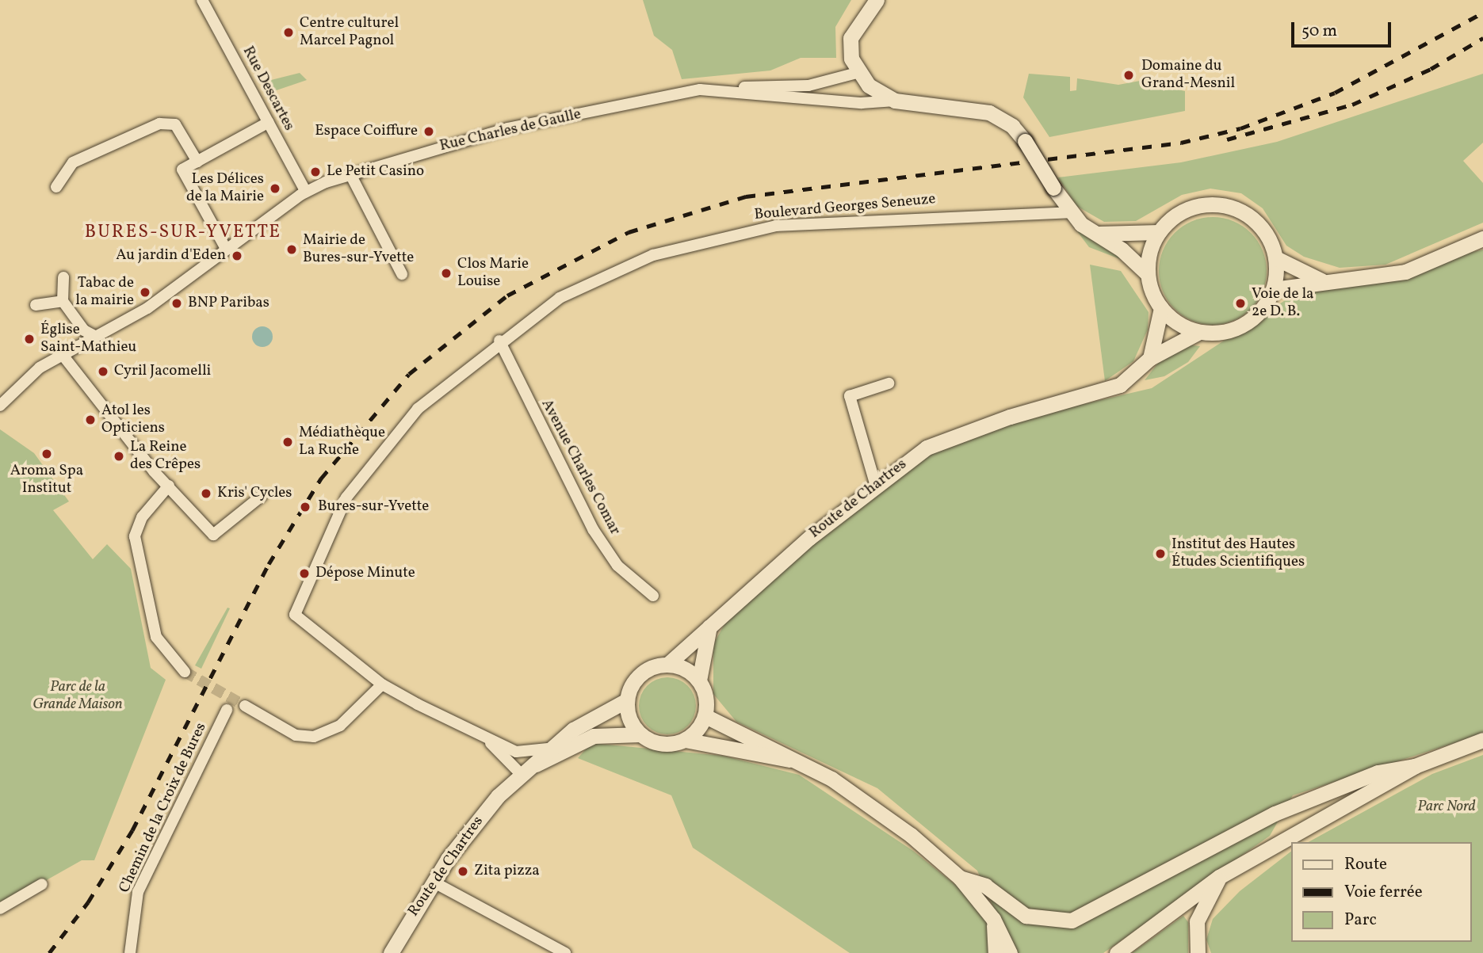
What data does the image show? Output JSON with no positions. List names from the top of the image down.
{
  "streets": {
    "main road": ["Rue Charles de Gaulle", "Route de Chartres"],
    "street": [
      "Rue Descartes",
      "Boulevard Georges Seneuze",
      "Avenue Charles Comar",
      "Chemin de la Croix de Bures"
    ]
  },
  "crossings": [
    ["Rue Descartes", "Rue Charles de Gaulle"],
    ["Rue Charles de Gaulle", "Boulevard Georges Seneuze"],
    ["Rue Charles de Gaulle", "Route de Chartres"],
    ["Boulevard Georges Seneuze", "Avenue Charles Comar"]
  ],
  "districts": ["BURES-SUR-YVETTE"],
  "parks": ["Parc de la Grande Maison", "Parc Nord"],
  "places": [
    "Centre culturel Marcel Pagnol",
    "Domaine du Grand-Mesnil",
    "Espace Coiffure",
    "Le Petit Casino",
    "Les Délices de la Mairie",
    "Mairie de Bures-sur-Yvette",
    "Au jardin d'Eden",
    "Clos Marie Louise",
    "Tabac de la mairie",
    "BNP Paribas",
    "Voie de la 2e D. B.",
    "Église Saint-Mathieu",
    "Cyril Jacomelli",
    "Atol les Opticiens",
    "Médiathèque La Ruche",
    "Aroma Spa Institut",
    "La Reine des Crêpes",
    "Kris' Cycles",
    "Bures-sur-Yvette",
    "Institut des Hautes Études Scientifiques",
    "Dépose Minute",
    "Zita pizza"
  ],
  "legend": ["Route", "Voie ferrée", "Parc"],
  "scale_bar": "50 m"
}
